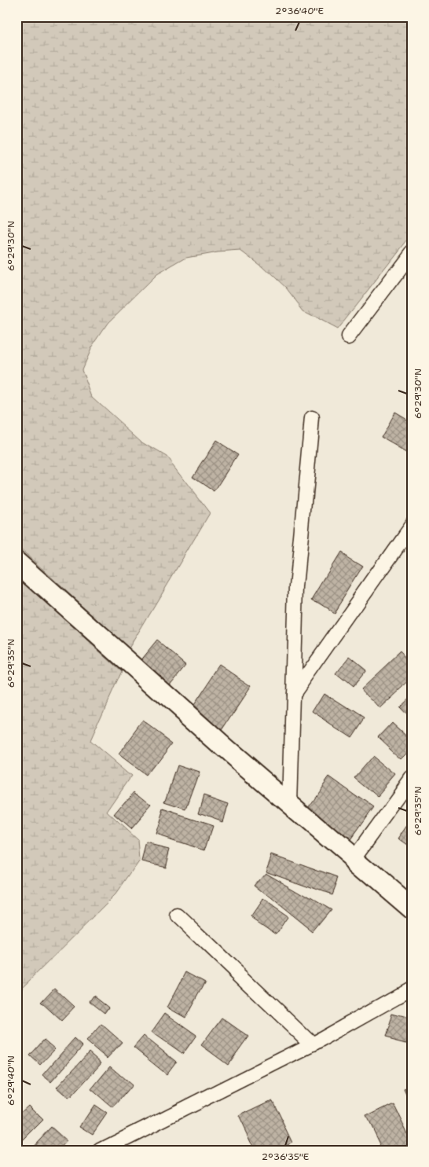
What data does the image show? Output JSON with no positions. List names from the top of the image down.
{
  "coordinates": [
    "2°36'40\"E",
    "6°29'30\"N",
    "6°29'35\"N",
    "6°29'40\"N",
    "2°36'35\"E"
  ]
}
